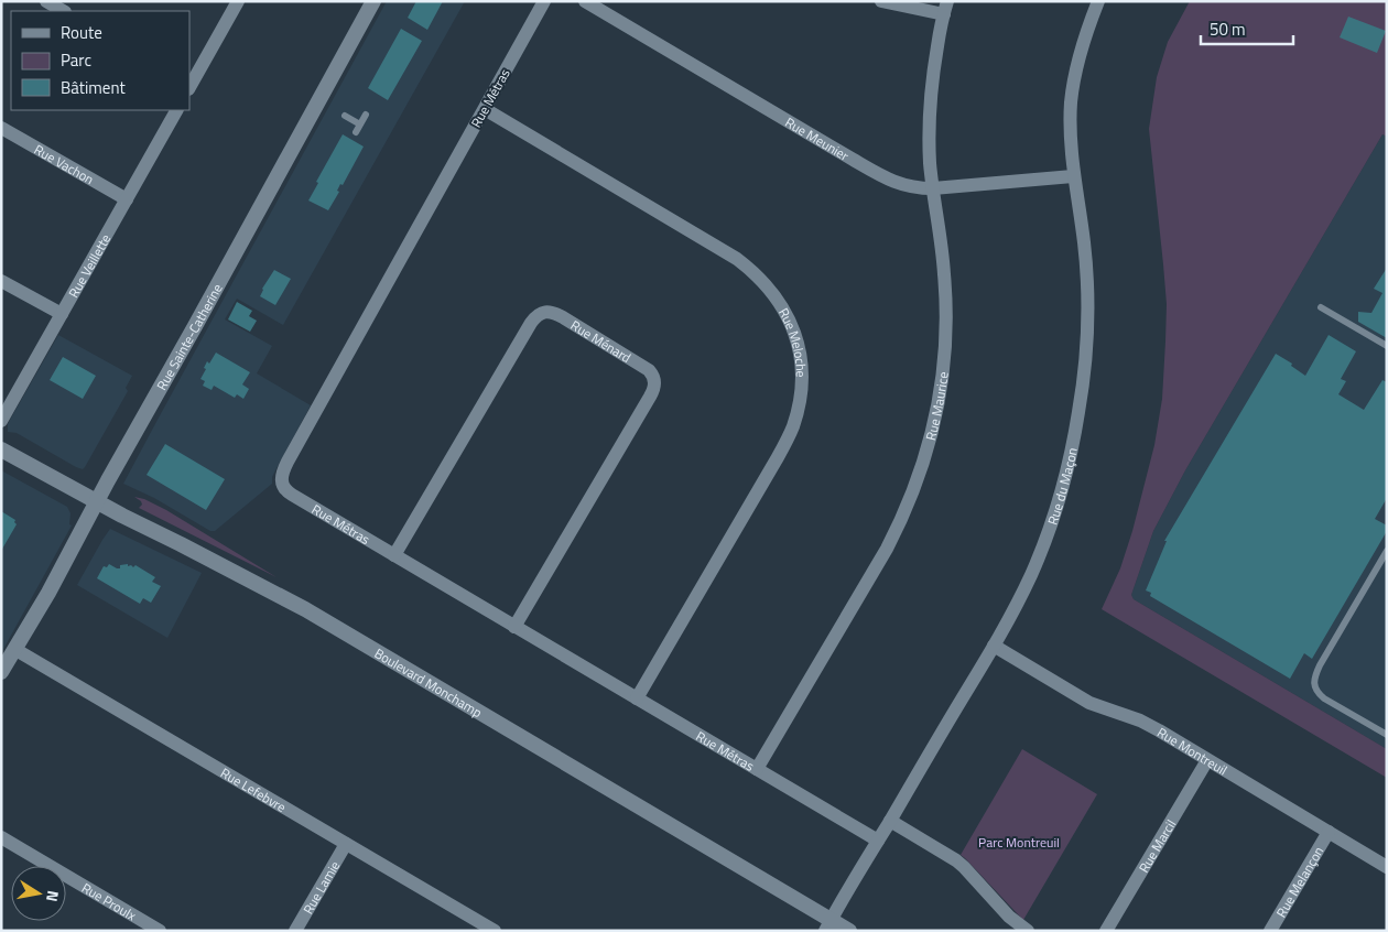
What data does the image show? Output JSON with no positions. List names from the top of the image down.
{
  "streets": {
    "street": [
      "Rue Métras",
      "Rue Meunier",
      "Rue Vachon",
      "Rue Veillette",
      "Rue Sainte-Catherine",
      "Rue Ménard",
      "Rue Meloche",
      "Rue Maurice",
      "Rue du Maçon",
      "Boulevard Monchamp",
      "Rue Montreuil",
      "Rue Lefebvre",
      "Rue Marcil",
      "Rue Melançon",
      "Rue Lamie",
      "Rue Proulx"
    ]
  },
  "crossings": [
    ["Rue Métras", "Rue Ménard"],
    ["Rue Métras", "Rue Meloche"],
    ["Rue Métras", "Rue Maurice"],
    ["Rue Métras", "Rue du Maçon"],
    ["Rue Meunier", "Rue Maurice"],
    ["Rue Meunier", "Rue du Maçon"],
    ["Rue Vachon", "Rue Veillette"],
    ["Rue Sainte-Catherine", "Boulevard Monchamp"],
    ["Rue Sainte-Catherine", "Rue Lefebvre"],
    ["Rue du Maçon", "Boulevard Monchamp"],
    ["Rue du Maçon", "Rue Montreuil"],
    ["Rue Montreuil", "Rue Marcil"],
    ["Rue Montreuil", "Rue Melançon"],
    ["Rue Lefebvre", "Rue Lamie"]
  ],
  "parks": ["Parc Montreuil"],
  "legend": ["Route", "Parc", "Bâtiment"],
  "scale_bar": "50 m",
  "north": "right"
}
